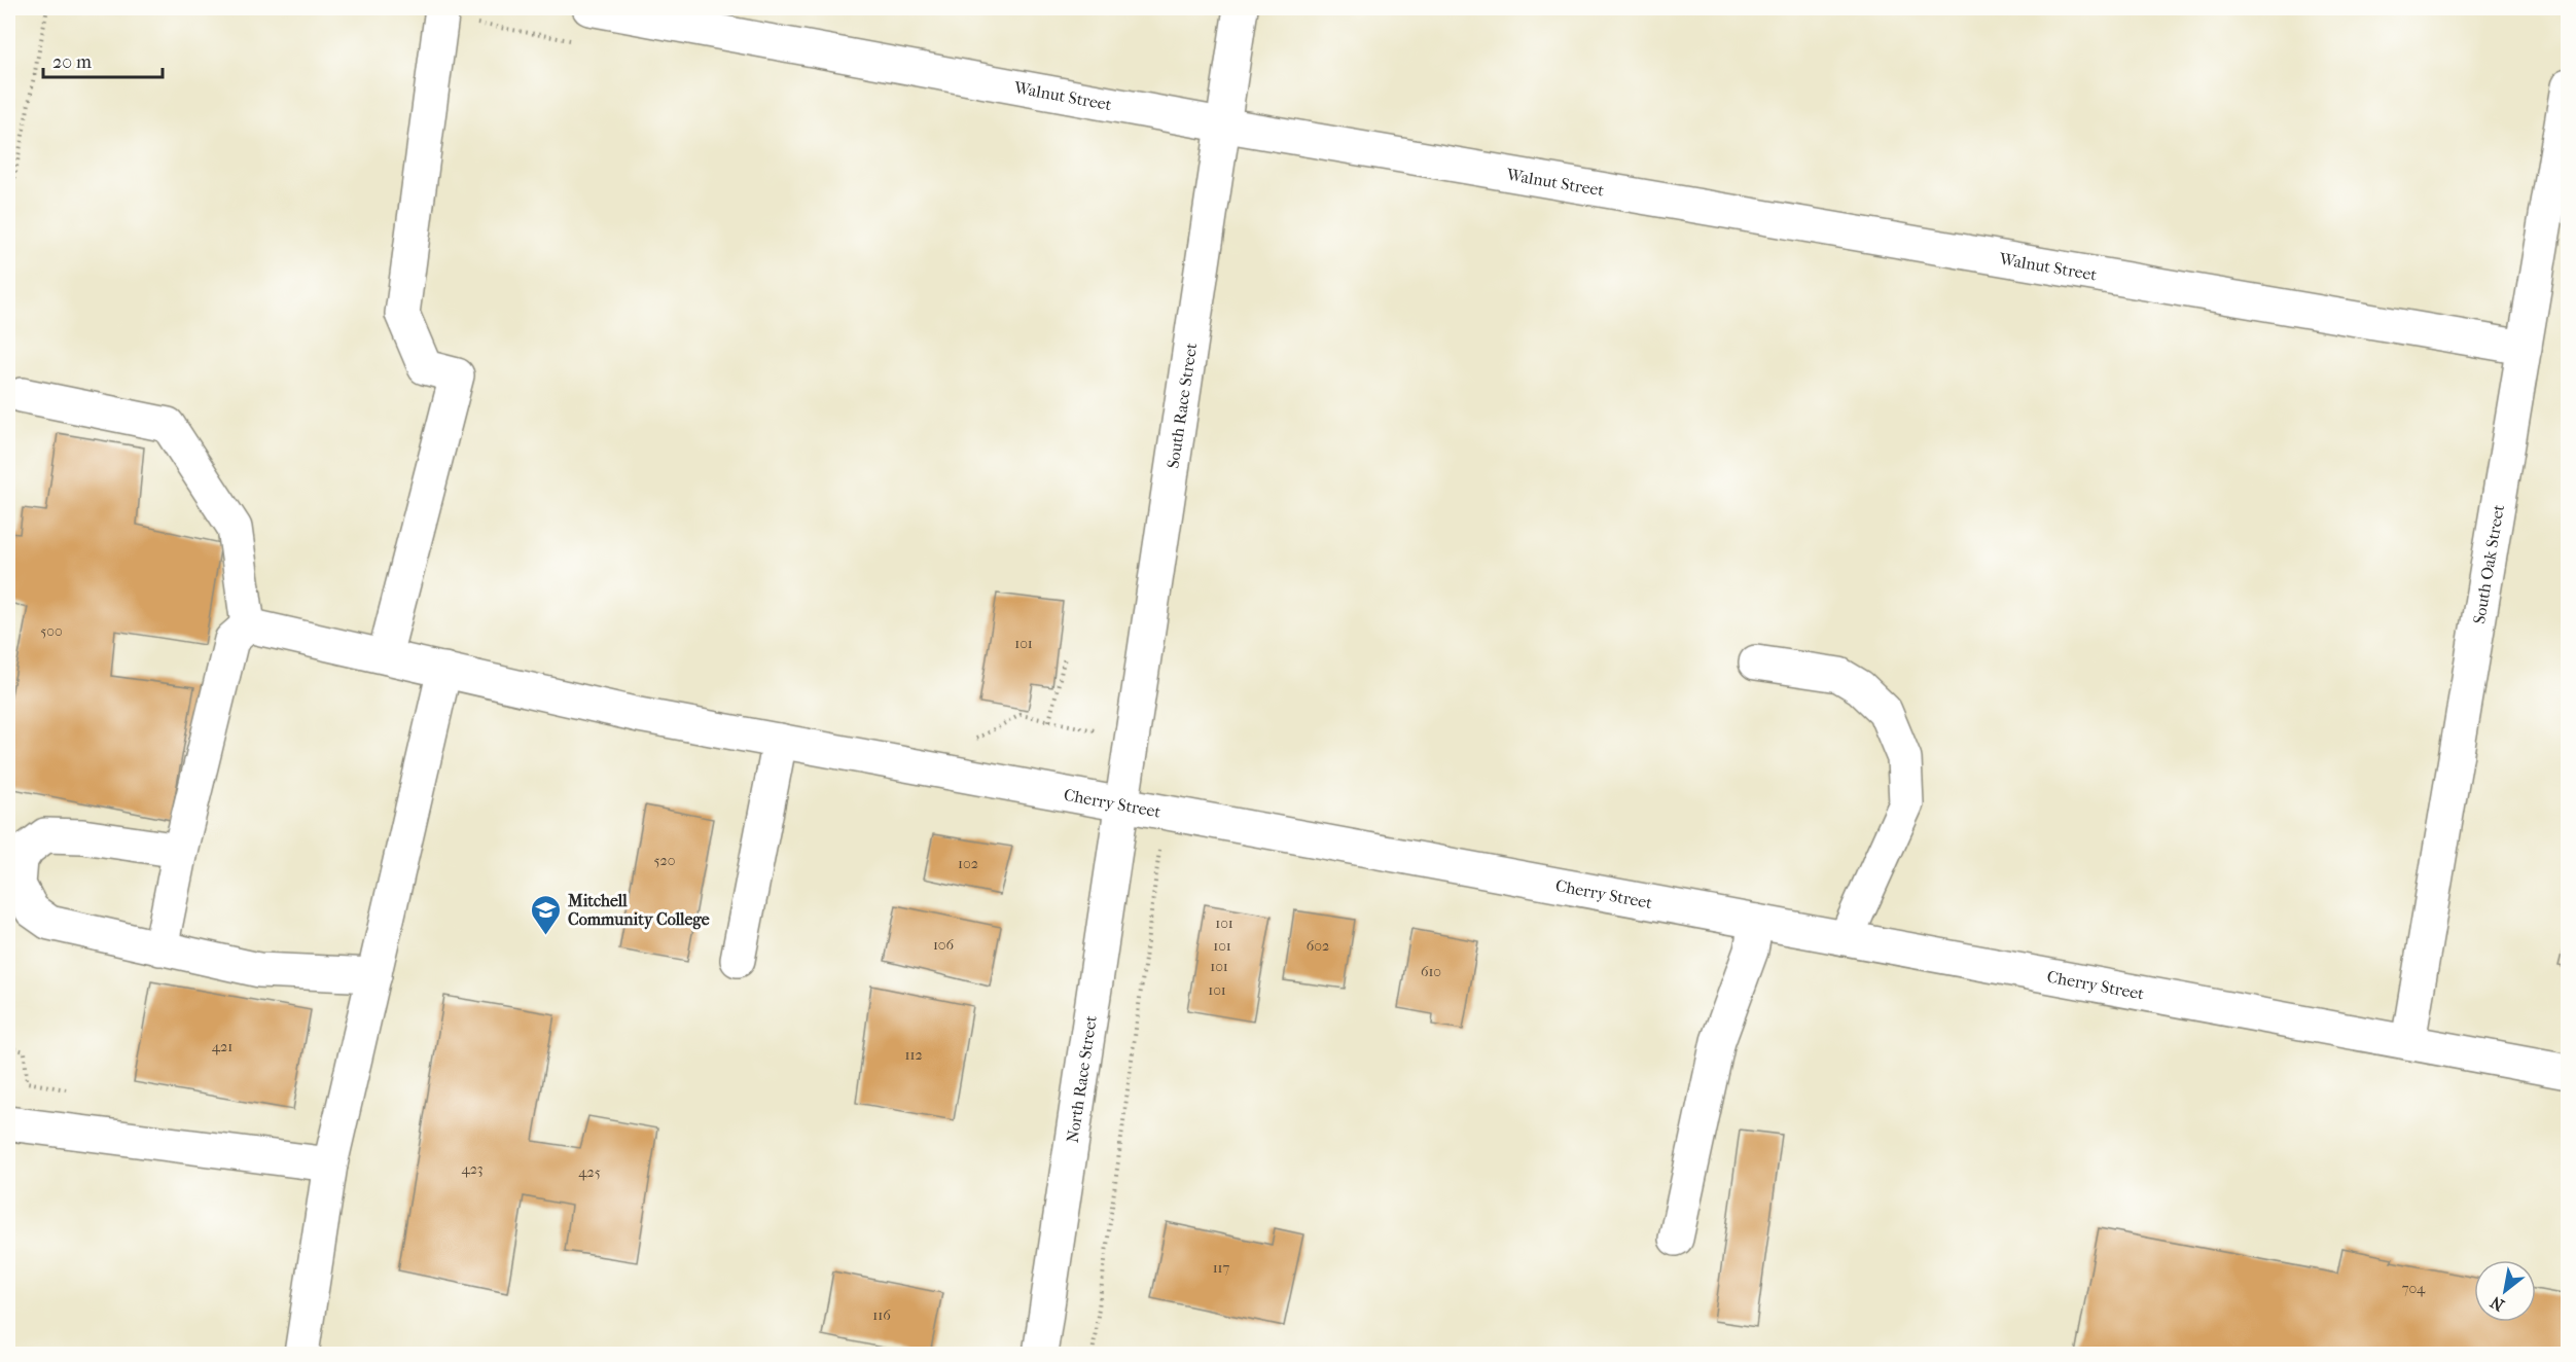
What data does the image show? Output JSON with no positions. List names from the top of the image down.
{
  "streets": {
    "street": [
      "Walnut Street",
      "South Race Street",
      "South Oak Street",
      "Cherry Street",
      "North Race Street"
    ]
  },
  "crossings": [
    ["Walnut Street", "South Race Street"],
    ["Walnut Street", "South Oak Street"],
    ["South Race Street", "Cherry Street"],
    ["South Race Street", "North Race Street"],
    ["South Oak Street", "Cherry Street"],
    ["Cherry Street", "North Race Street"]
  ],
  "places": {
    "school or university": ["Mitchell Community College"]
  },
  "house_numbers": [
    "500",
    "101",
    "520",
    "102",
    "101",
    "106",
    "101",
    "602",
    "101",
    "610",
    "101",
    "421",
    "112",
    "423",
    "425",
    "117",
    "704",
    "116"
  ],
  "scale_bar": "20 m",
  "north": "bottom left"
}
